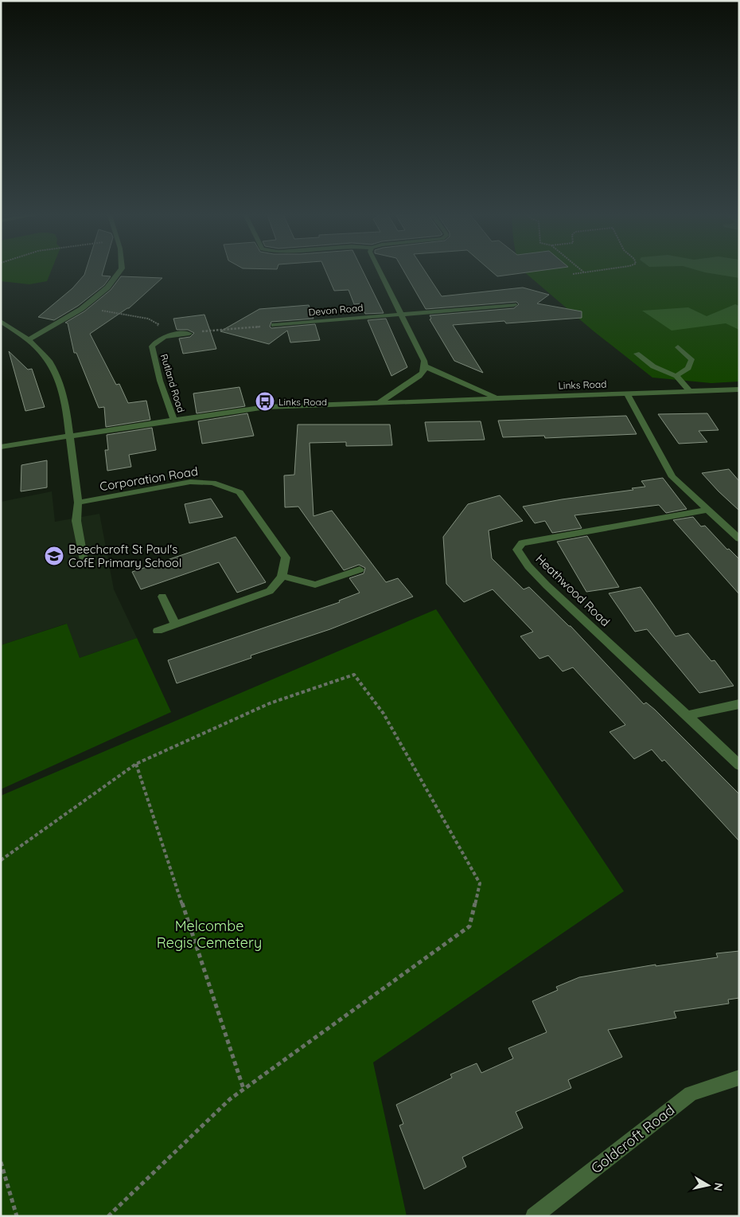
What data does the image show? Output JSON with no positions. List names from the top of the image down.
{
  "streets": {
    "street": [
      "Devon Road",
      "Rutland Road",
      "Links Road",
      "Corporation Road",
      "Heathwood Road",
      "Goldcroft Road"
    ]
  },
  "crossings": [
    ["Rutland Road", "Links Road"]
  ],
  "parks": ["Melcombe Regis Cemetery"],
  "places": {
    "bus stop": ["Links Road"],
    "school or university": ["Beechcroft St Paul's CofE Primary School"]
  },
  "north": "right"
}
